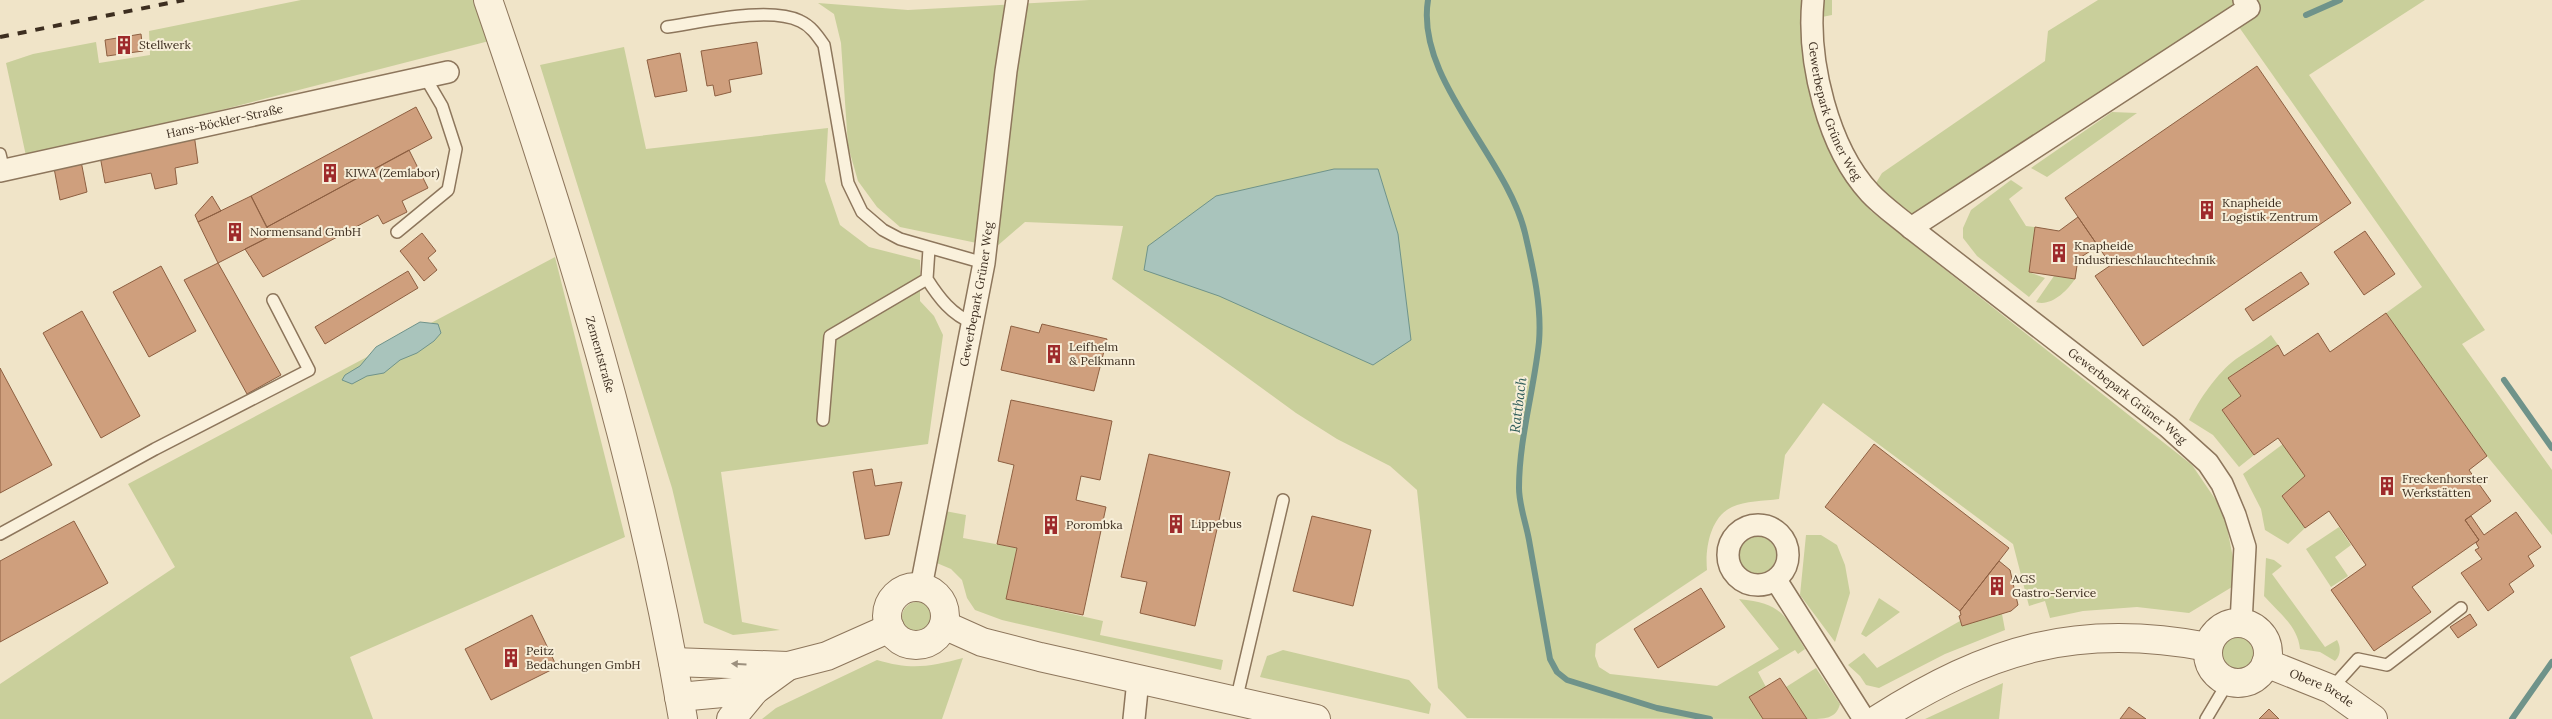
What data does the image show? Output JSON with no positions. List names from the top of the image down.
{
  "streets": {
    "street": [
      "Gewerbepark Grüner Weg",
      "Hans-Böckler-Straße",
      "Zementstraße",
      "Obere Brede"
    ]
  },
  "crossings": [
    ["Gewerbepark Grüner Weg", "Obere Brede"]
  ],
  "water": ["Rattbach"],
  "places": {
    "building": [
      "Stellwerk",
      "KIWA (Zemlabor)",
      "Knapheide Logistik Zentrum",
      "Normensand GmbH",
      "Knapheide Industrieschlauchtechnik",
      "Leifhelm & Pelkmann",
      "Freckenhorster Werkstätten",
      "Lippebus",
      "Porombka",
      "AGS Gastro-Service",
      "Peitz Bedachungen GmbH"
    ]
  }
}
